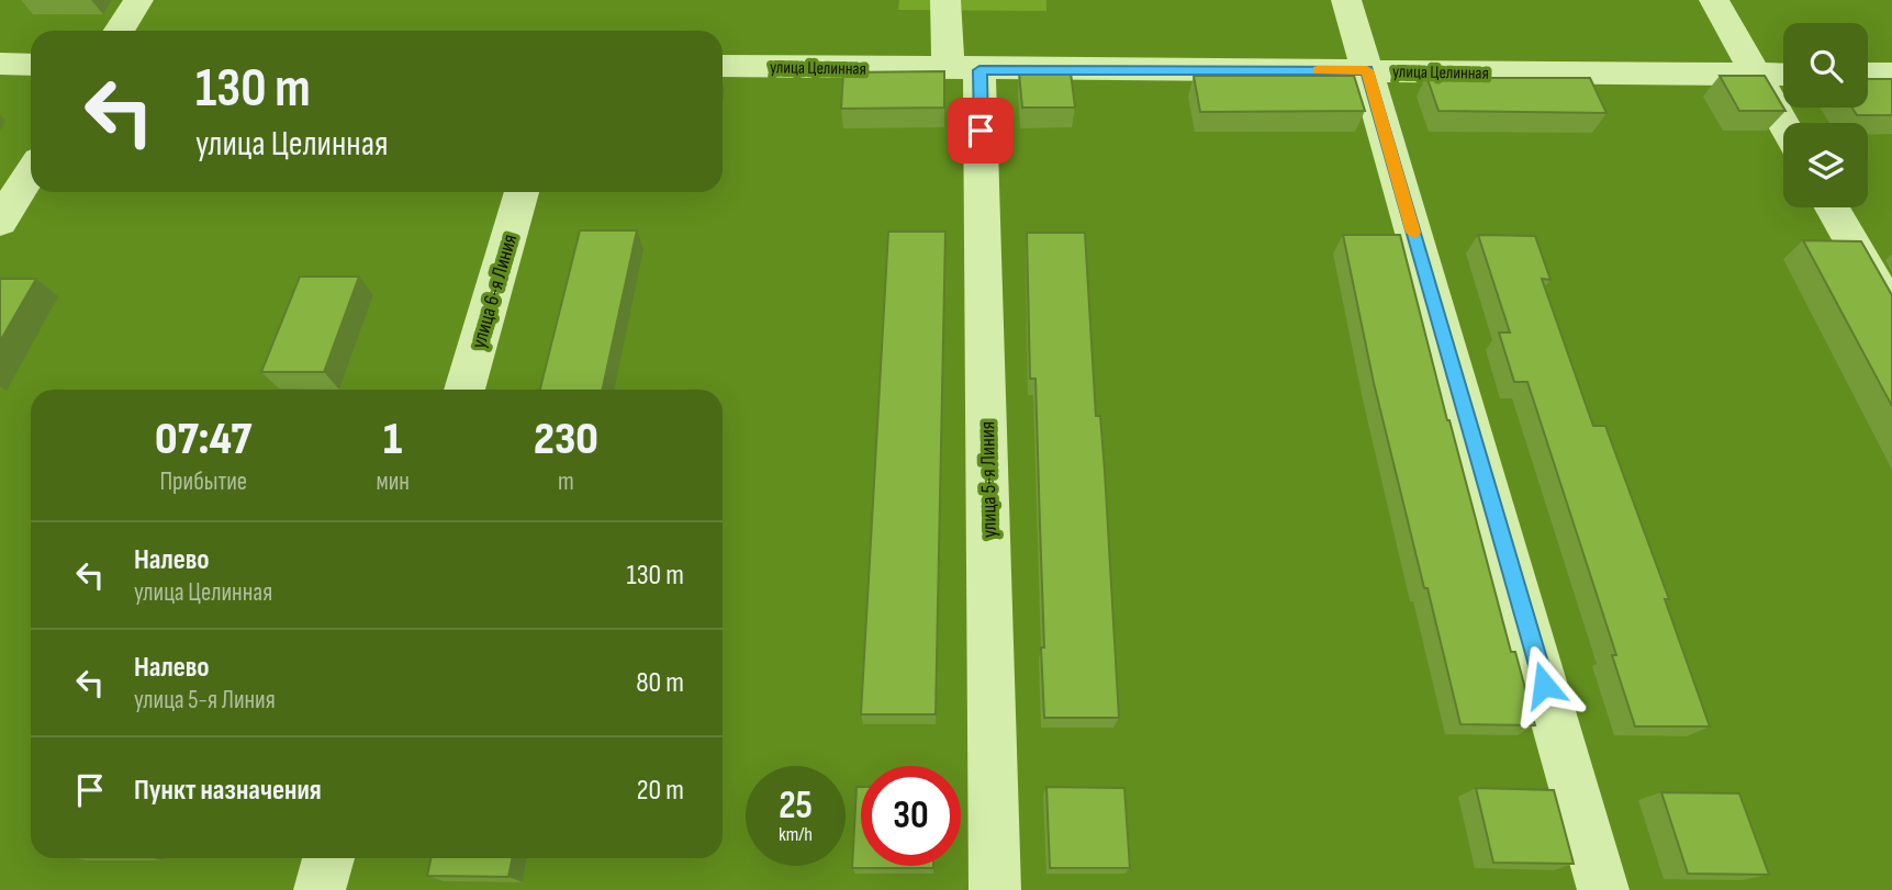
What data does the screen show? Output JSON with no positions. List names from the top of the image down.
{
  "streets": {
    "street": ["улица Целинная", "улица 6-я Линия", "улица 5-я Линия"]
  },
  "crossings": [
    ["улица Целинная", "улица 5-я Линия"]
  ],
  "page": {
    "turn": ["130 m", "улица Целинная"],
    "eta": [
      "07:47",
      "Прибытие",
      "1",
      "мин",
      "230",
      "m"
    ],
    "list": [
      {
        "name": "Налево",
        "note": "улица Целинная",
        "value": "130 m"
      },
      {
        "name": "Налево",
        "note": "улица 5-я Линия",
        "value": "80 m"
      },
      {
        "name": "Пункт назначения",
        "value": "20 m"
      }
    ],
    "speed": "25 km/h",
    "limit": "30"
  }
}
